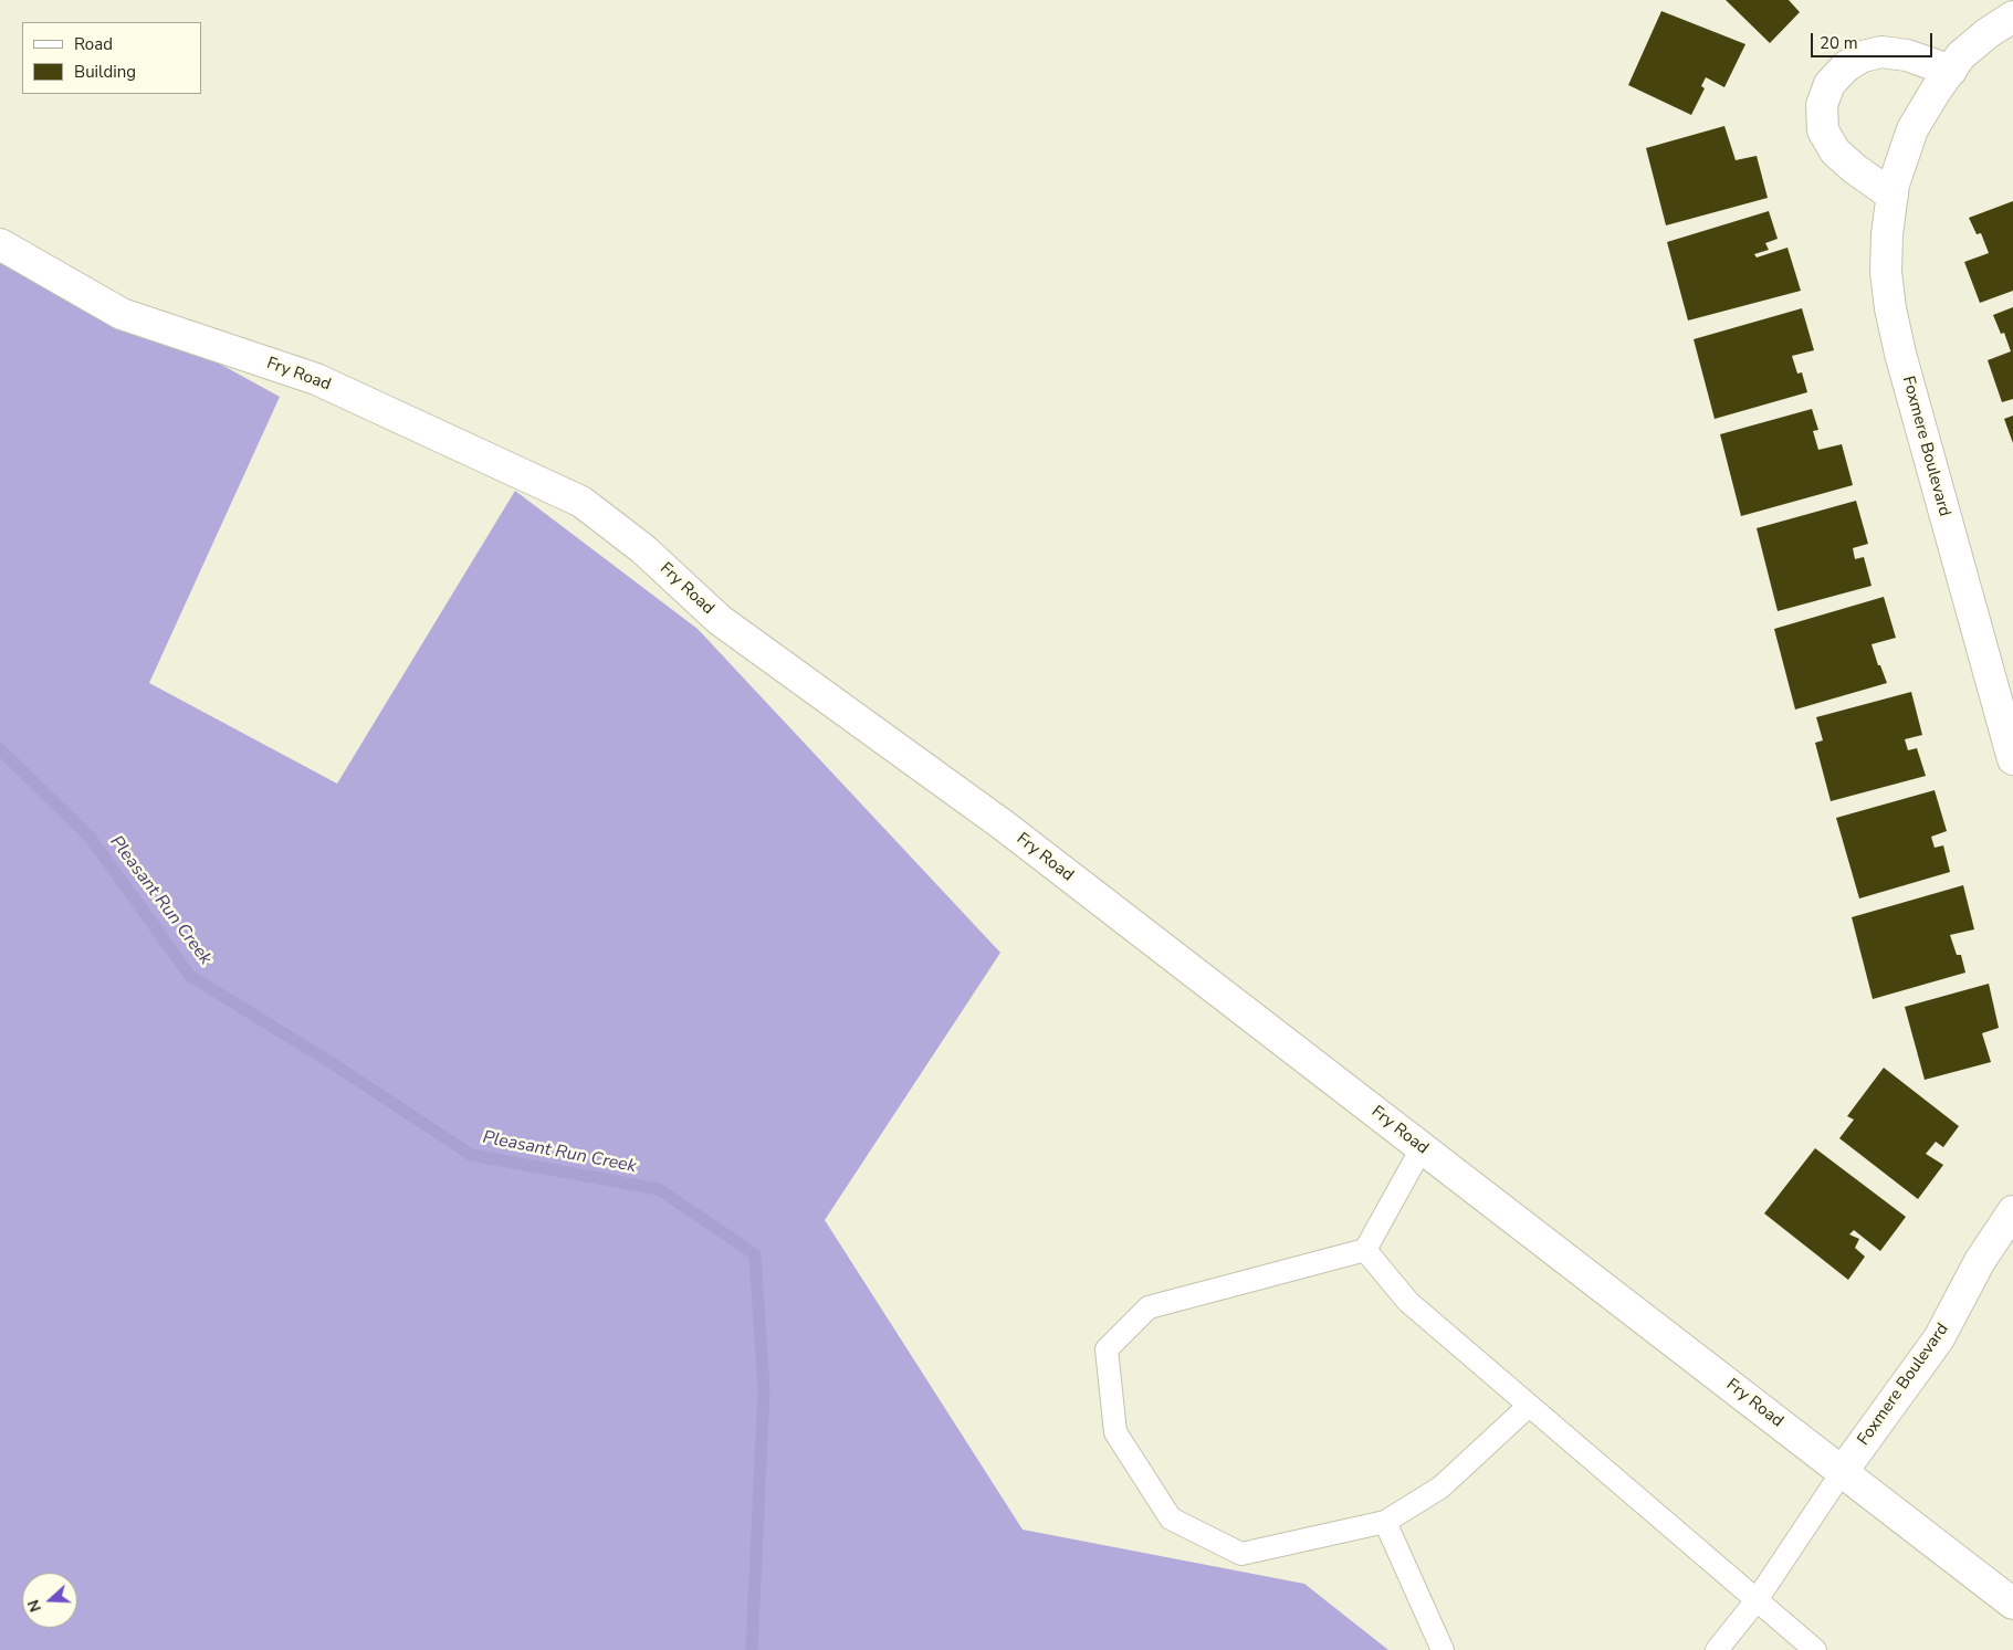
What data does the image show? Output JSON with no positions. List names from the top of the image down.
{
  "streets": {
    "street": ["Fry Road", "Foxmere Boulevard"]
  },
  "crossings": [
    ["Fry Road", "Foxmere Boulevard"]
  ],
  "water": ["Pleasant Run Creek"],
  "legend": ["Road", "Building"],
  "scale_bar": "20 m",
  "north": "left"
}
